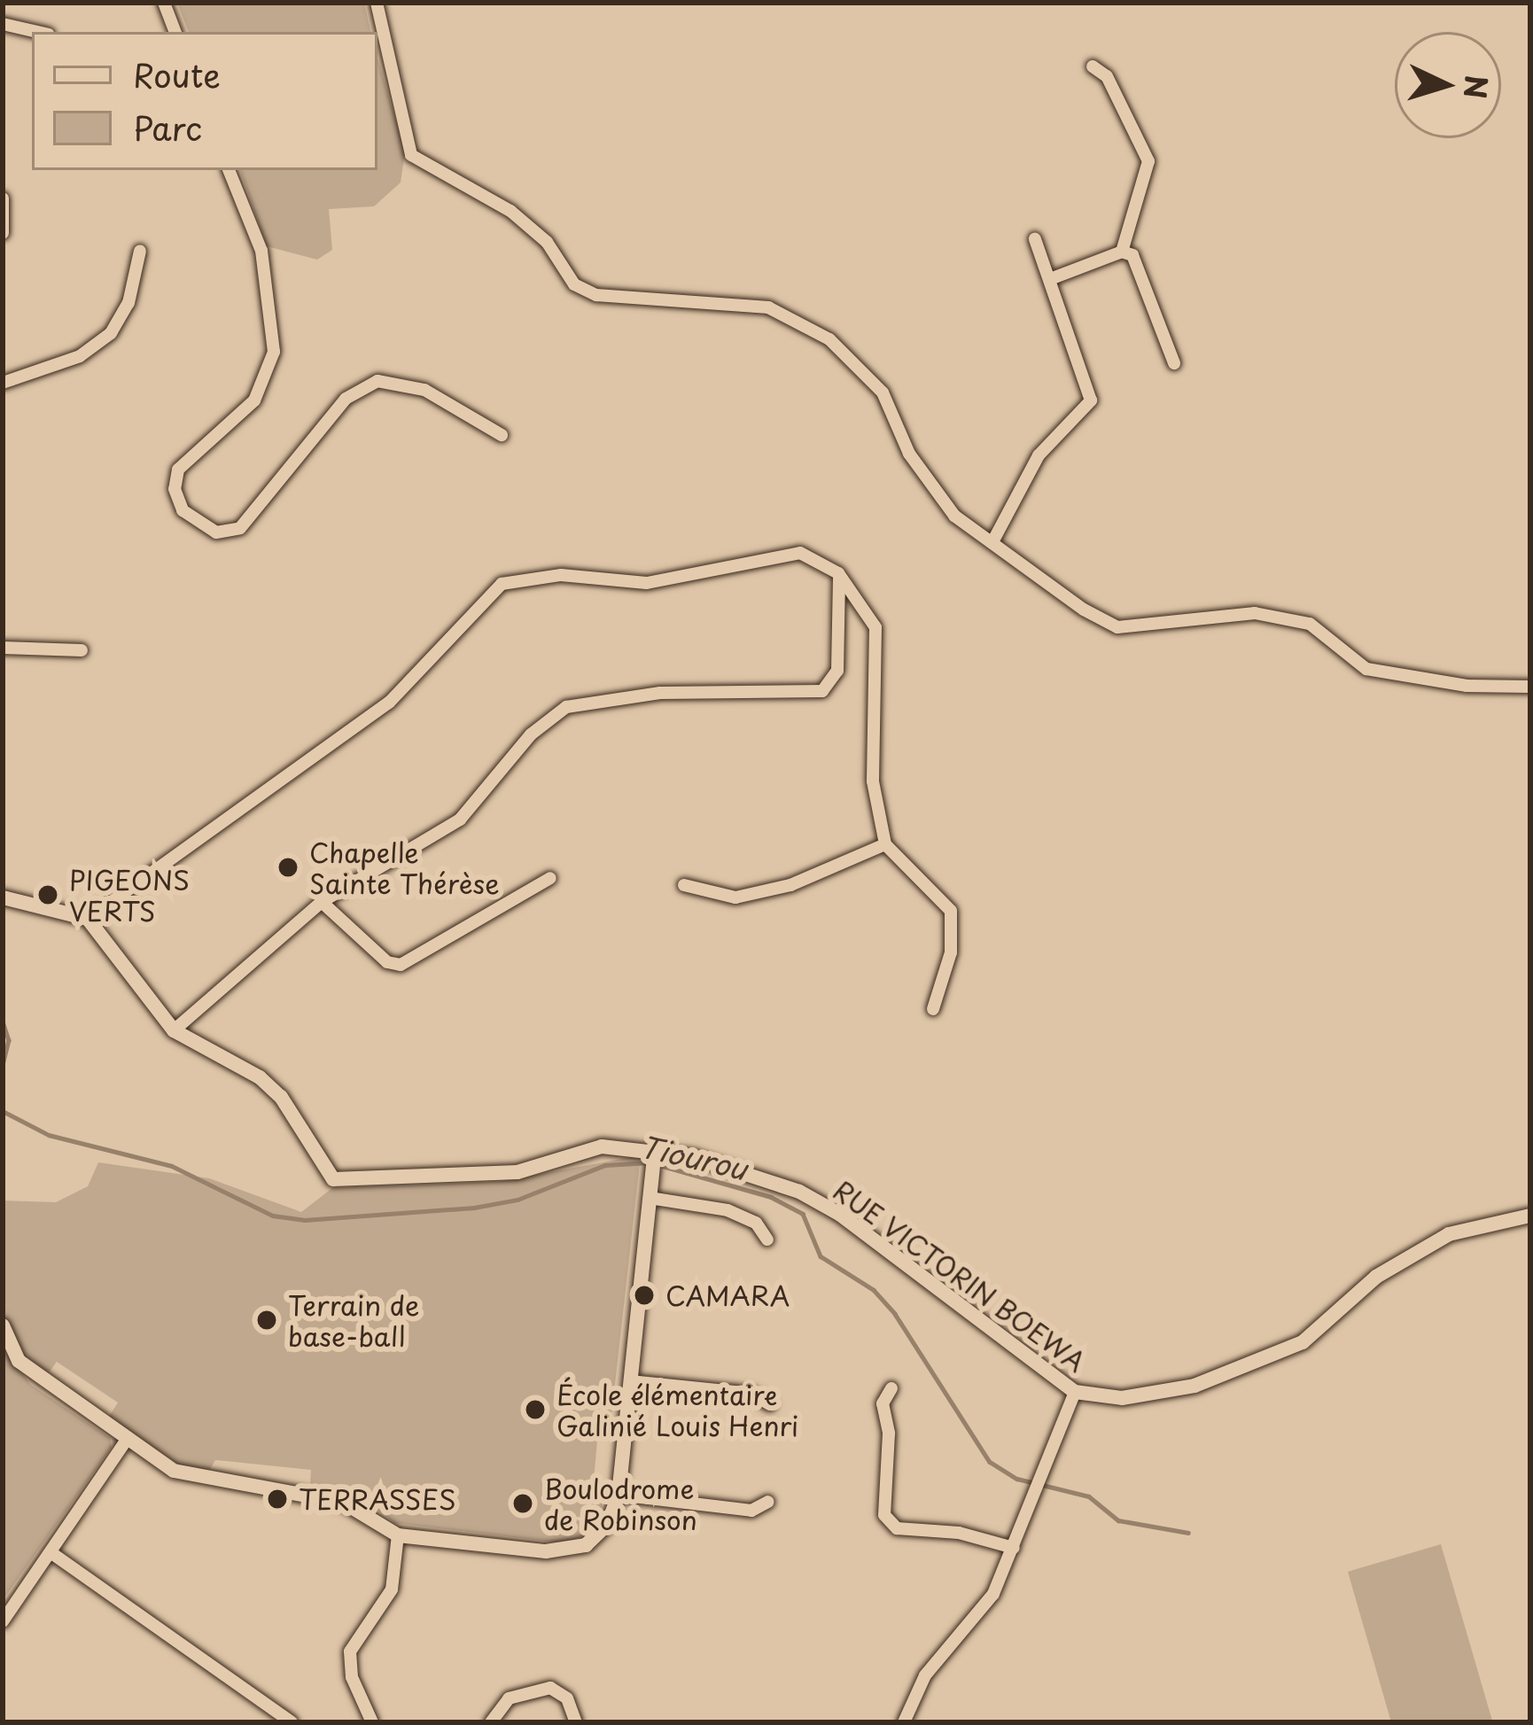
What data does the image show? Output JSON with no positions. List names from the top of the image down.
{
  "streets": {
    "street": ["RUE VICTORIN BOEWA"]
  },
  "water": ["Tiourou"],
  "places": [
    "Chapelle Sainte Thérèse",
    "PIGEONS VERTS",
    "CAMARA",
    "Terrain de base-ball",
    "École élémentaire Galinié Louis Henri",
    "TERRASSES",
    "Boulodrome de Robinson"
  ],
  "legend": ["Route", "Parc"],
  "north": "right"
}
